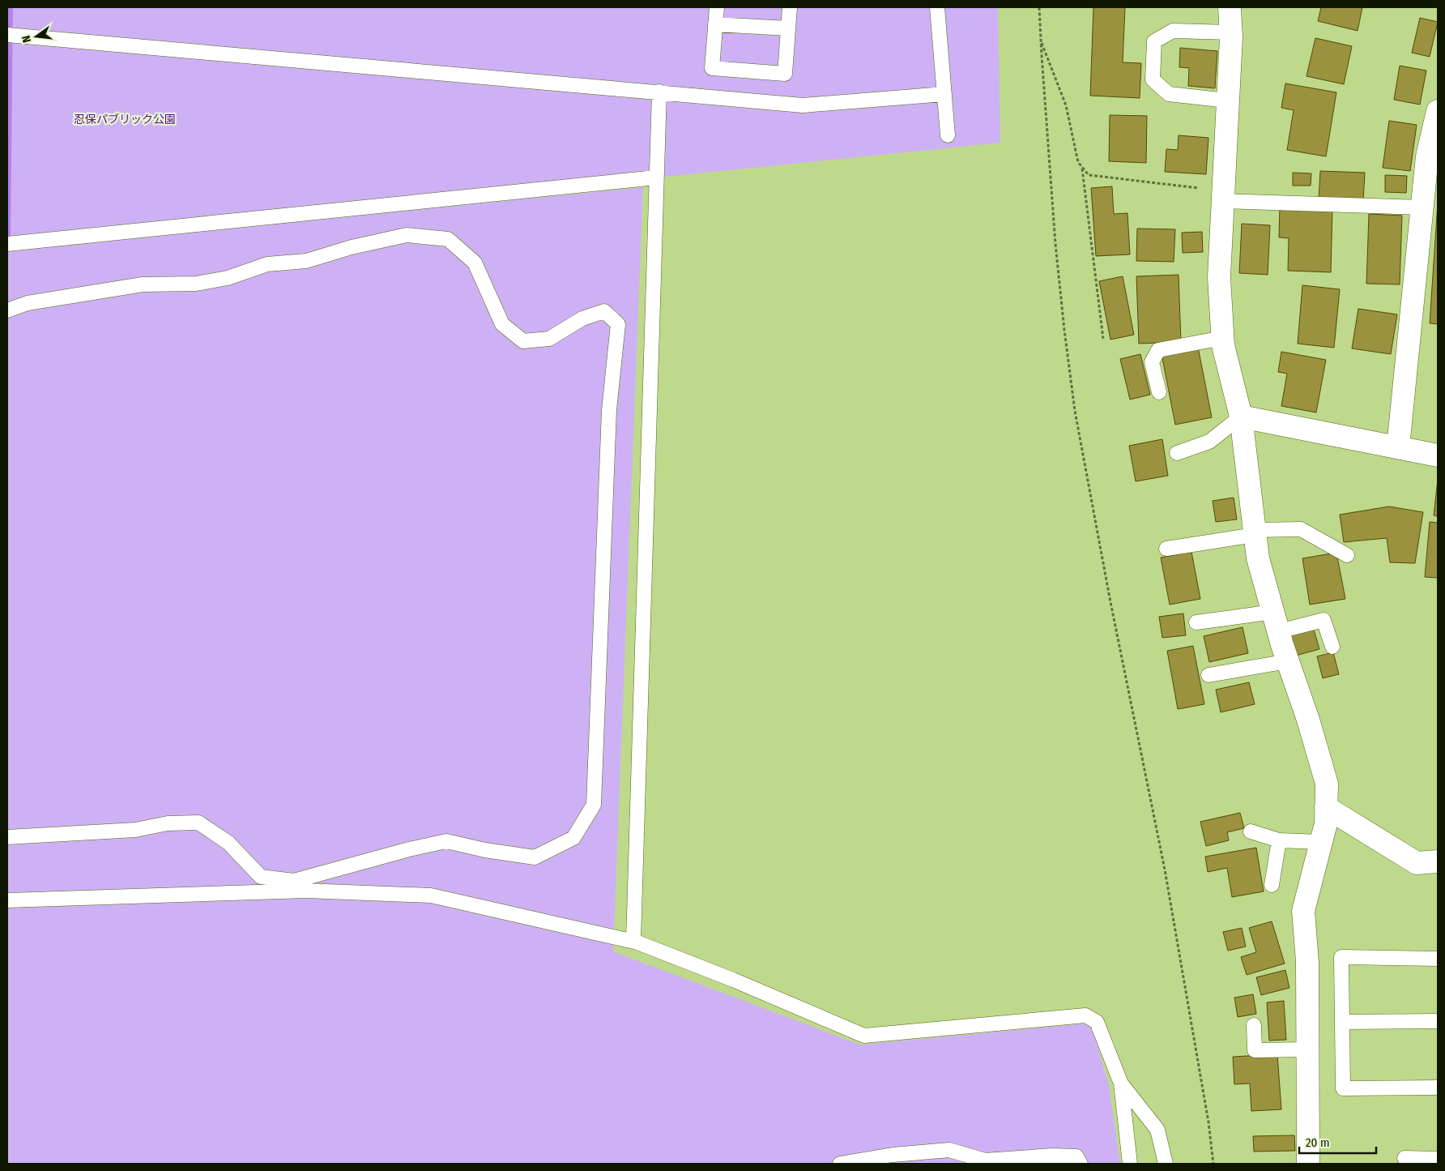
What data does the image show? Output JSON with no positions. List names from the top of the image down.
{
  "parks": ["忍保パブリック公園"],
  "scale_bar": "20 m",
  "north": "left"
}
